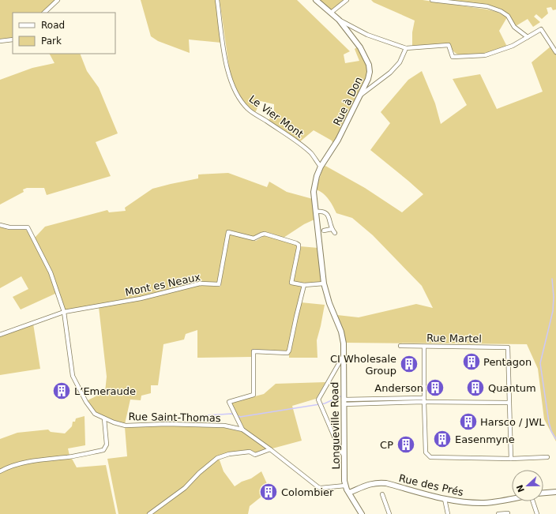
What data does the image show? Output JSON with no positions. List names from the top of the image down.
{
  "streets": {
    "main road": ["Rue à Don", "Longueville Road", "Rue des Prés"],
    "street": [
      "Le Vier Mont",
      "Mont es Neaux",
      "Rue Martel",
      "Rue Saint-Thomas"
    ]
  },
  "crossings": [
    ["Rue à Don", "Le Vier Mont"],
    ["Rue à Don", "Longueville Road"],
    ["Le Vier Mont", "Longueville Road"],
    ["Mont es Neaux", "Rue Saint-Thomas"],
    ["Mont es Neaux", "Longueville Road"],
    ["Rue Saint-Thomas", "Longueville Road"],
    ["Longueville Road", "Rue des Prés"]
  ],
  "places": {
    "building": [
      "Pentagon",
      "CI Wholesale Group",
      "Anderson",
      "Quantum",
      "L’Emeraude",
      "Harsco / JWL",
      "Easenmyne",
      "CP",
      "Colombier"
    ]
  },
  "legend": ["Road", "Park"],
  "north": "left"
}
